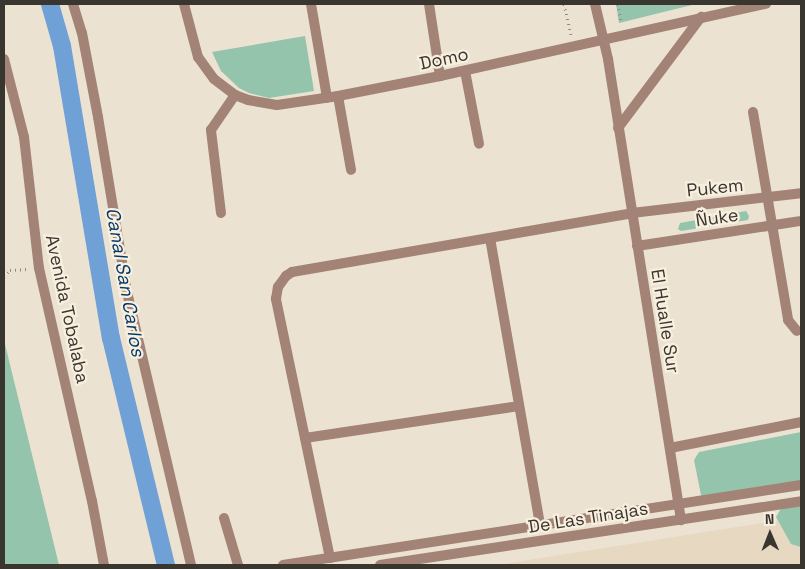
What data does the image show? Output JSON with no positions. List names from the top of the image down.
{
  "streets": {
    "street": [
      "Domo",
      "Pukem",
      "Ñuke",
      "Avenida Tobalaba",
      "El Hualle Sur",
      "De Las Tinajas"
    ]
  },
  "crossings": [
    ["Domo", "El Hualle Sur"],
    ["Pukem", "El Hualle Sur"],
    ["Ñuke", "El Hualle Sur"],
    ["El Hualle Sur", "De Las Tinajas"]
  ],
  "water": ["Canal San Carlos"],
  "north": "top"
}
